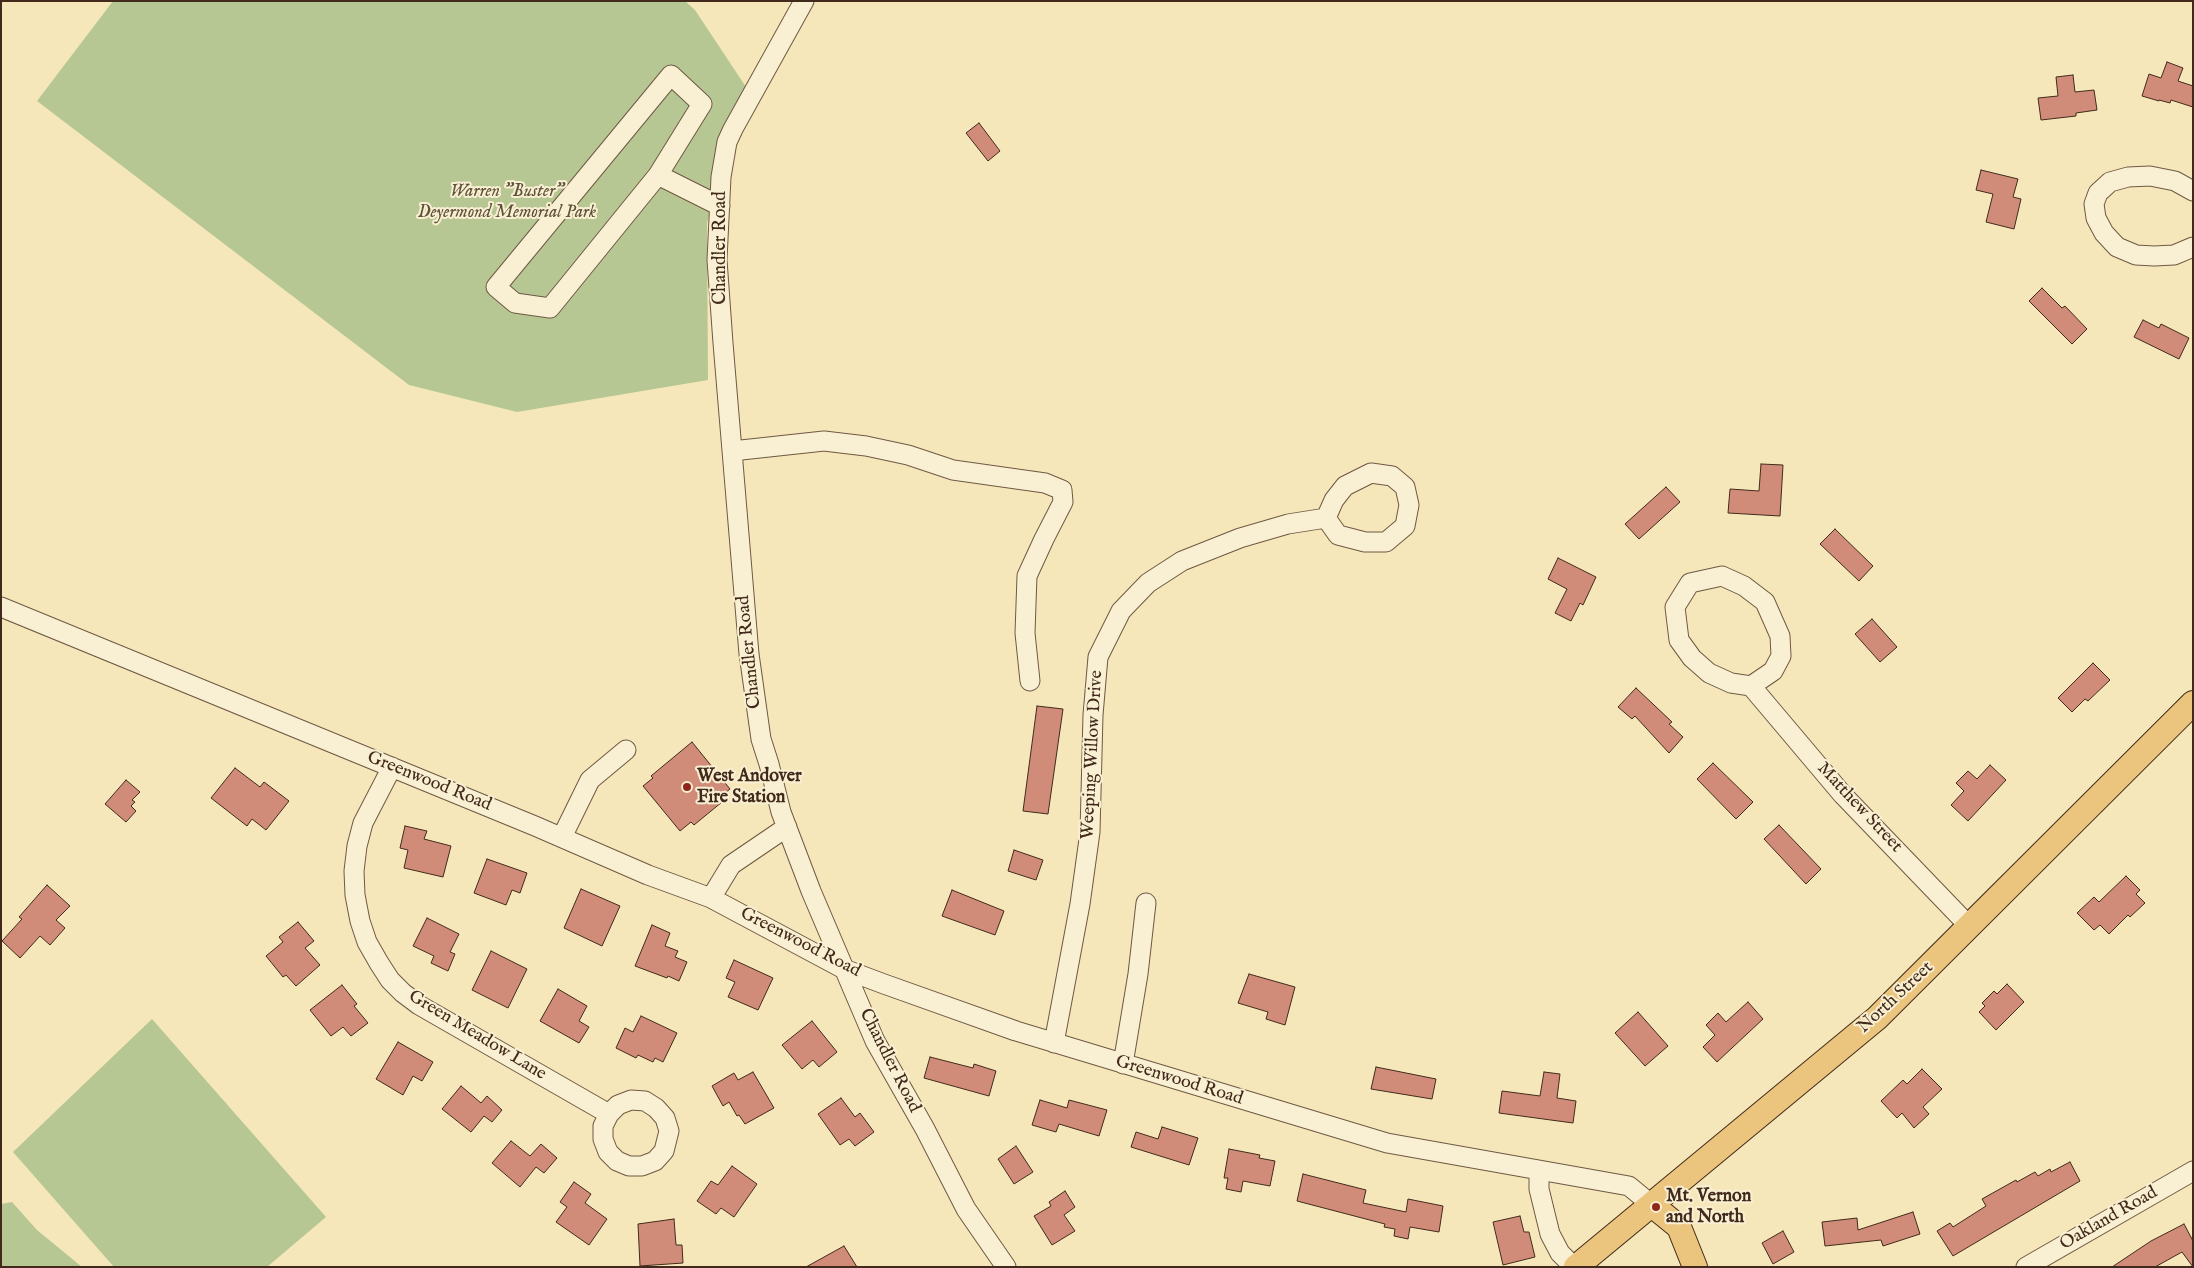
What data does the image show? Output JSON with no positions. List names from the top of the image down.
{
  "streets": {
    "main road": ["North Street"],
    "street": [
      "Chandler Road",
      "Weeping Willow Drive",
      "Greenwood Road",
      "Matthew Street",
      "Green Meadow Lane",
      "Oakland Road"
    ]
  },
  "crossings": [
    ["Chandler Road", "Greenwood Road"],
    ["Weeping Willow Drive", "Greenwood Road"],
    ["Greenwood Road", "North Street"],
    ["Greenwood Road", "Green Meadow Lane"],
    ["Matthew Street", "North Street"]
  ],
  "parks": ["Warren \"Buster\" Deyermond Memorial Park"],
  "places": ["West Andover Fire Station", "Mt. Vernon and North"]
}
